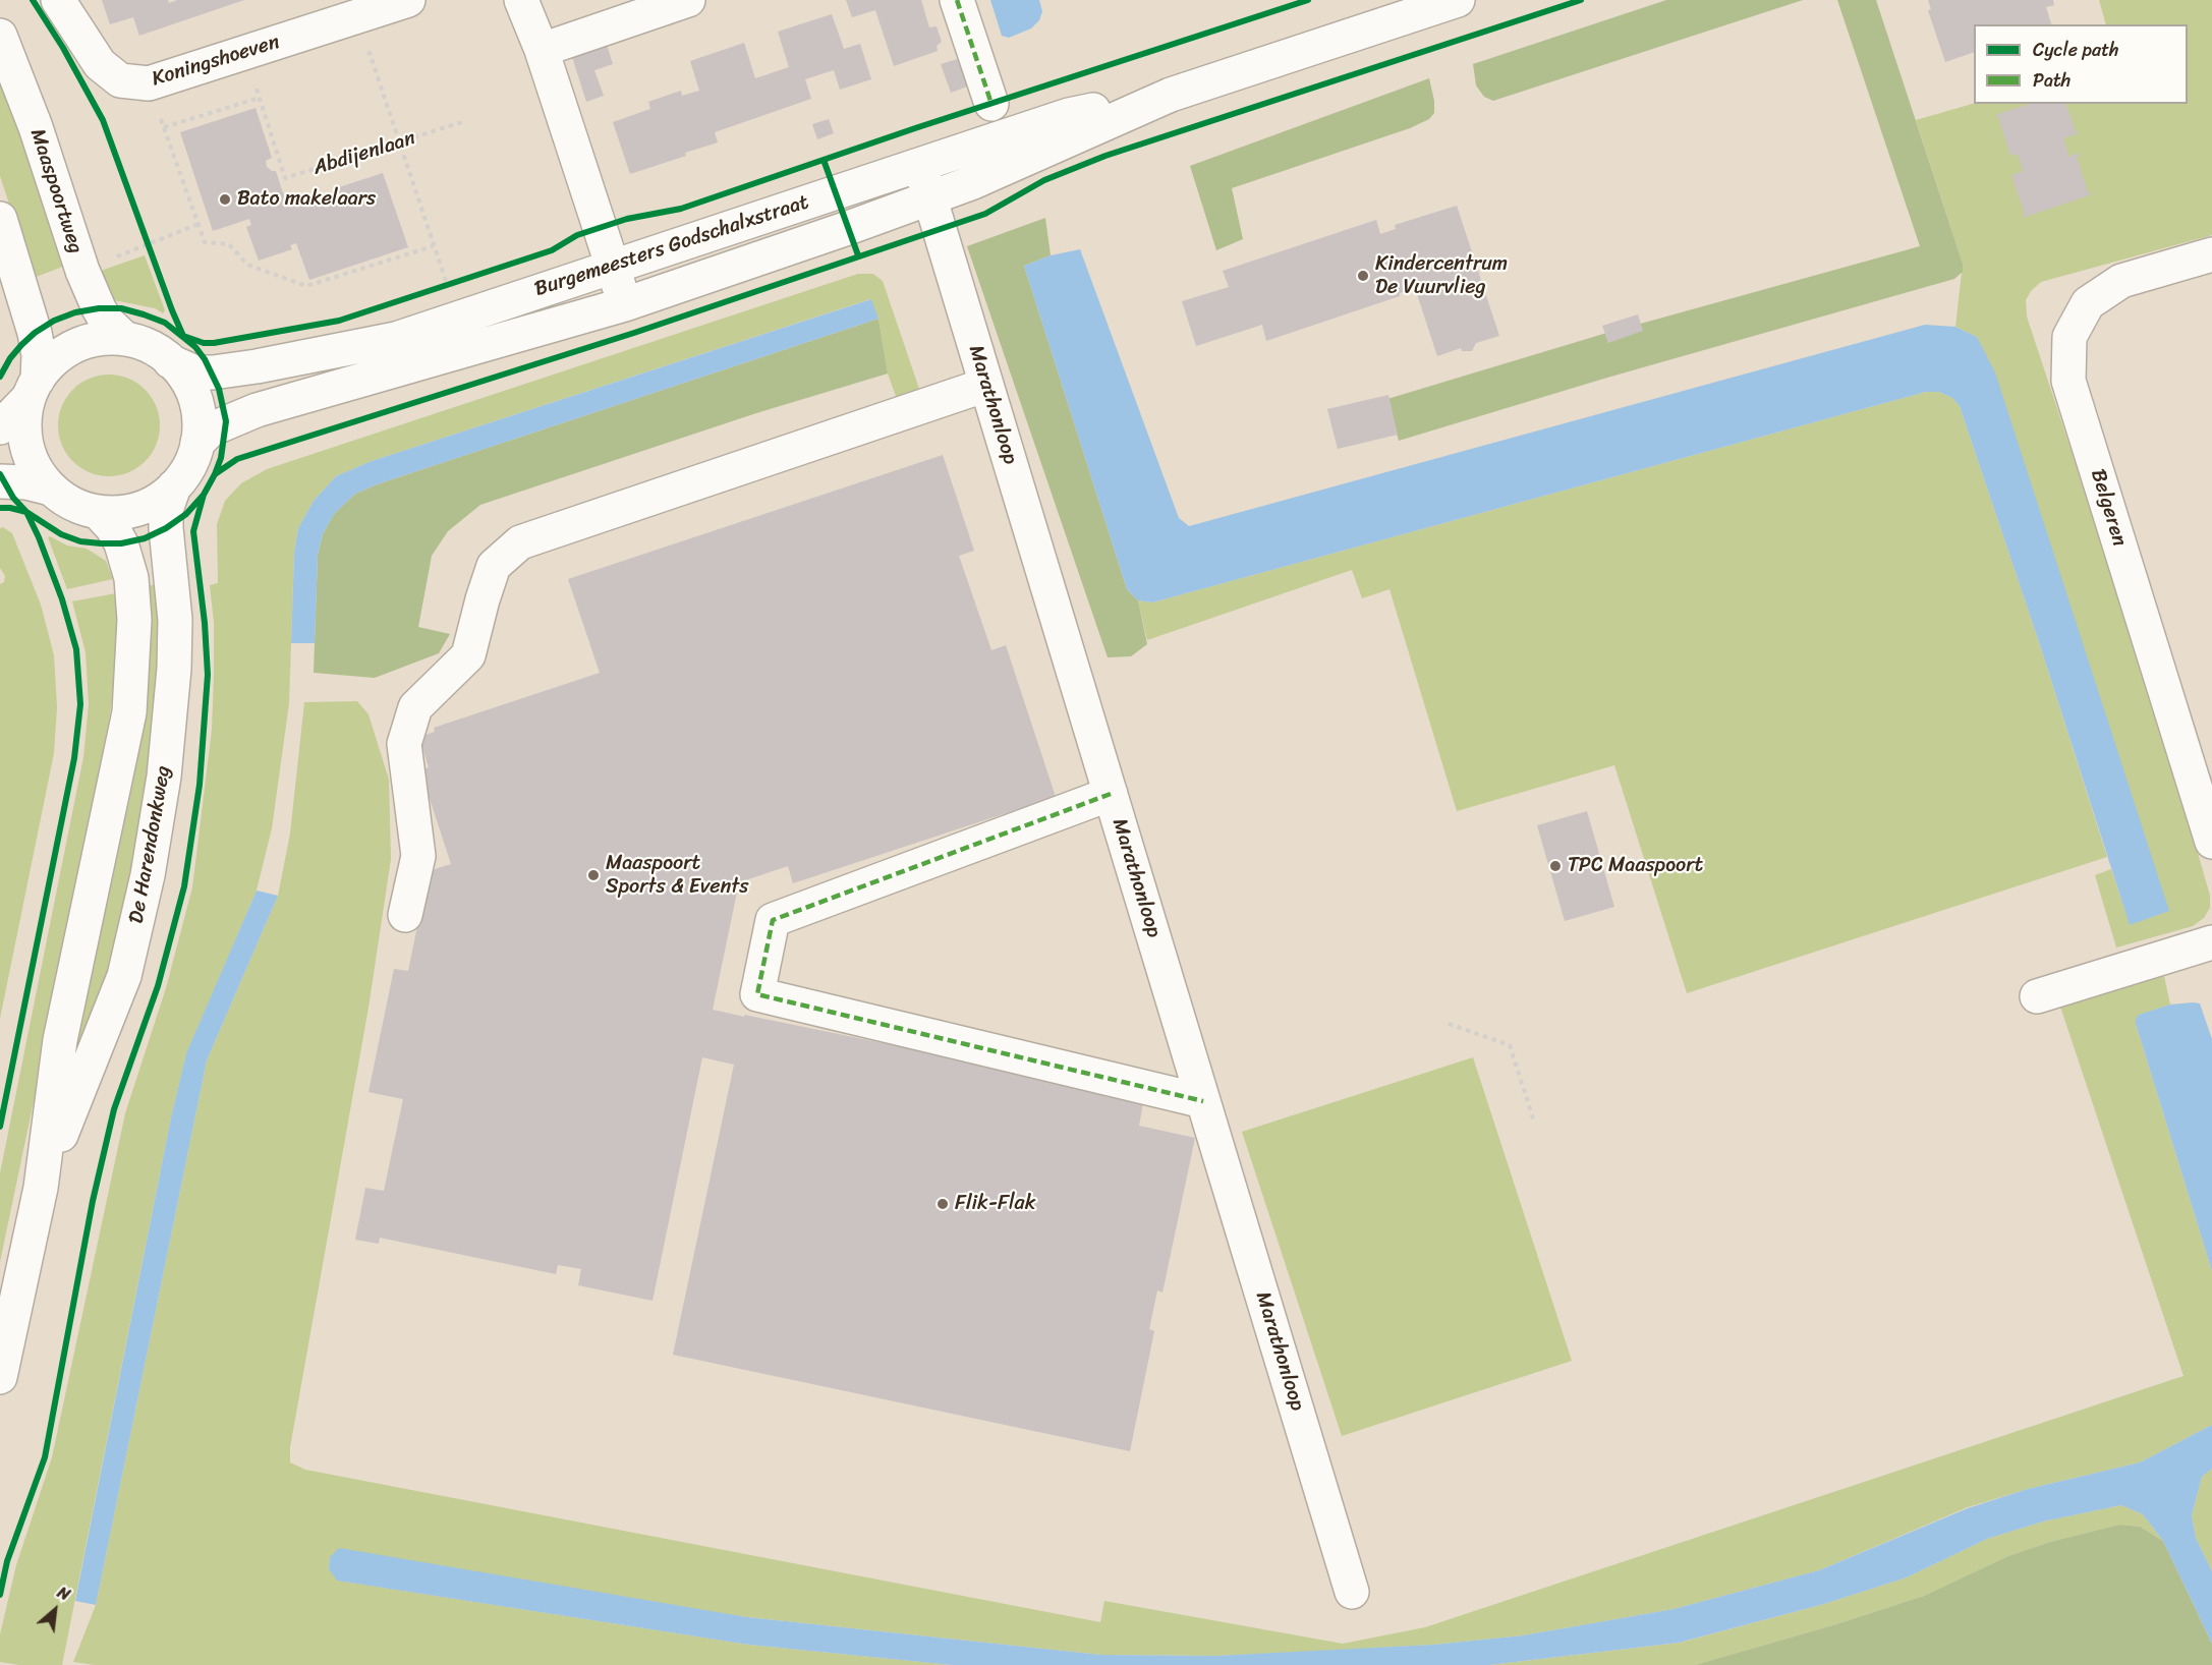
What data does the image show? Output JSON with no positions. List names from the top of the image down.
{
  "streets": {
    "street": [
      "Koningshoeven",
      "Maaspoortweg",
      "Burgemeesters Godschalxstraat",
      "Marathonloop",
      "Belgeren",
      "De Harendonkweg"
    ],
    "path": ["Abdijenlaan"]
  },
  "crossings": [
    ["Koningshoeven", "Abdijenlaan"],
    ["Maaspoortweg", "Burgemeesters Godschalxstraat"],
    ["Maaspoortweg", "De Harendonkweg"],
    ["Burgemeesters Godschalxstraat", "Marathonloop"],
    ["Burgemeesters Godschalxstraat", "De Harendonkweg"]
  ],
  "places": [
    "Bato makelaars",
    "Kindercentrum De Vuurvlieg",
    "TPC Maaspoort",
    "Maaspoort Sports & Events",
    "Flik-Flak"
  ],
  "legend": ["Cycle path", "Path"],
  "north": "top right"
}
